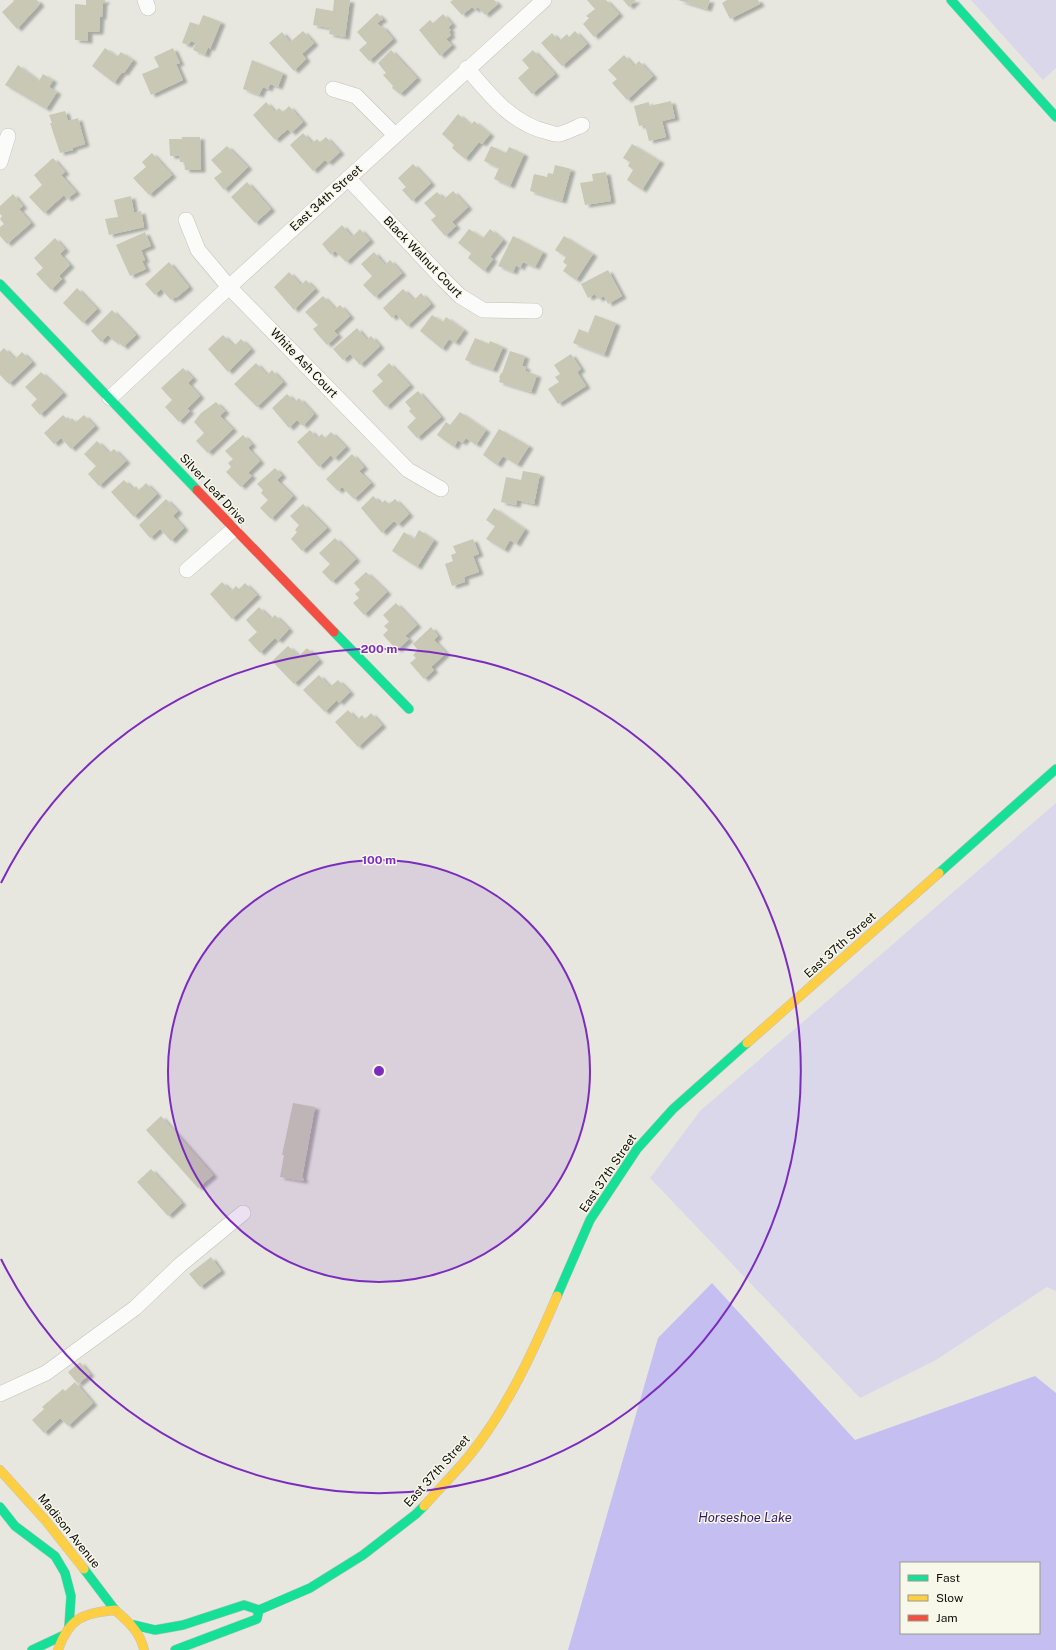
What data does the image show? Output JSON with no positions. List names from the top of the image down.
{
  "streets": {
    "main road": ["Silver Leaf Drive", "East 37th Street", "Madison Avenue"],
    "street": ["East 34th Street", "Black Walnut Court", "White Ash Court"]
  },
  "crossings": [
    ["East 34th Street", "Black Walnut Court"],
    ["East 34th Street", "White Ash Court"],
    ["East 34th Street", "Silver Leaf Drive"]
  ],
  "water": ["Horseshoe Lake"],
  "legend": ["Fast", "Slow", "Jam"],
  "rings": ["200 m", "100 m"]
}
